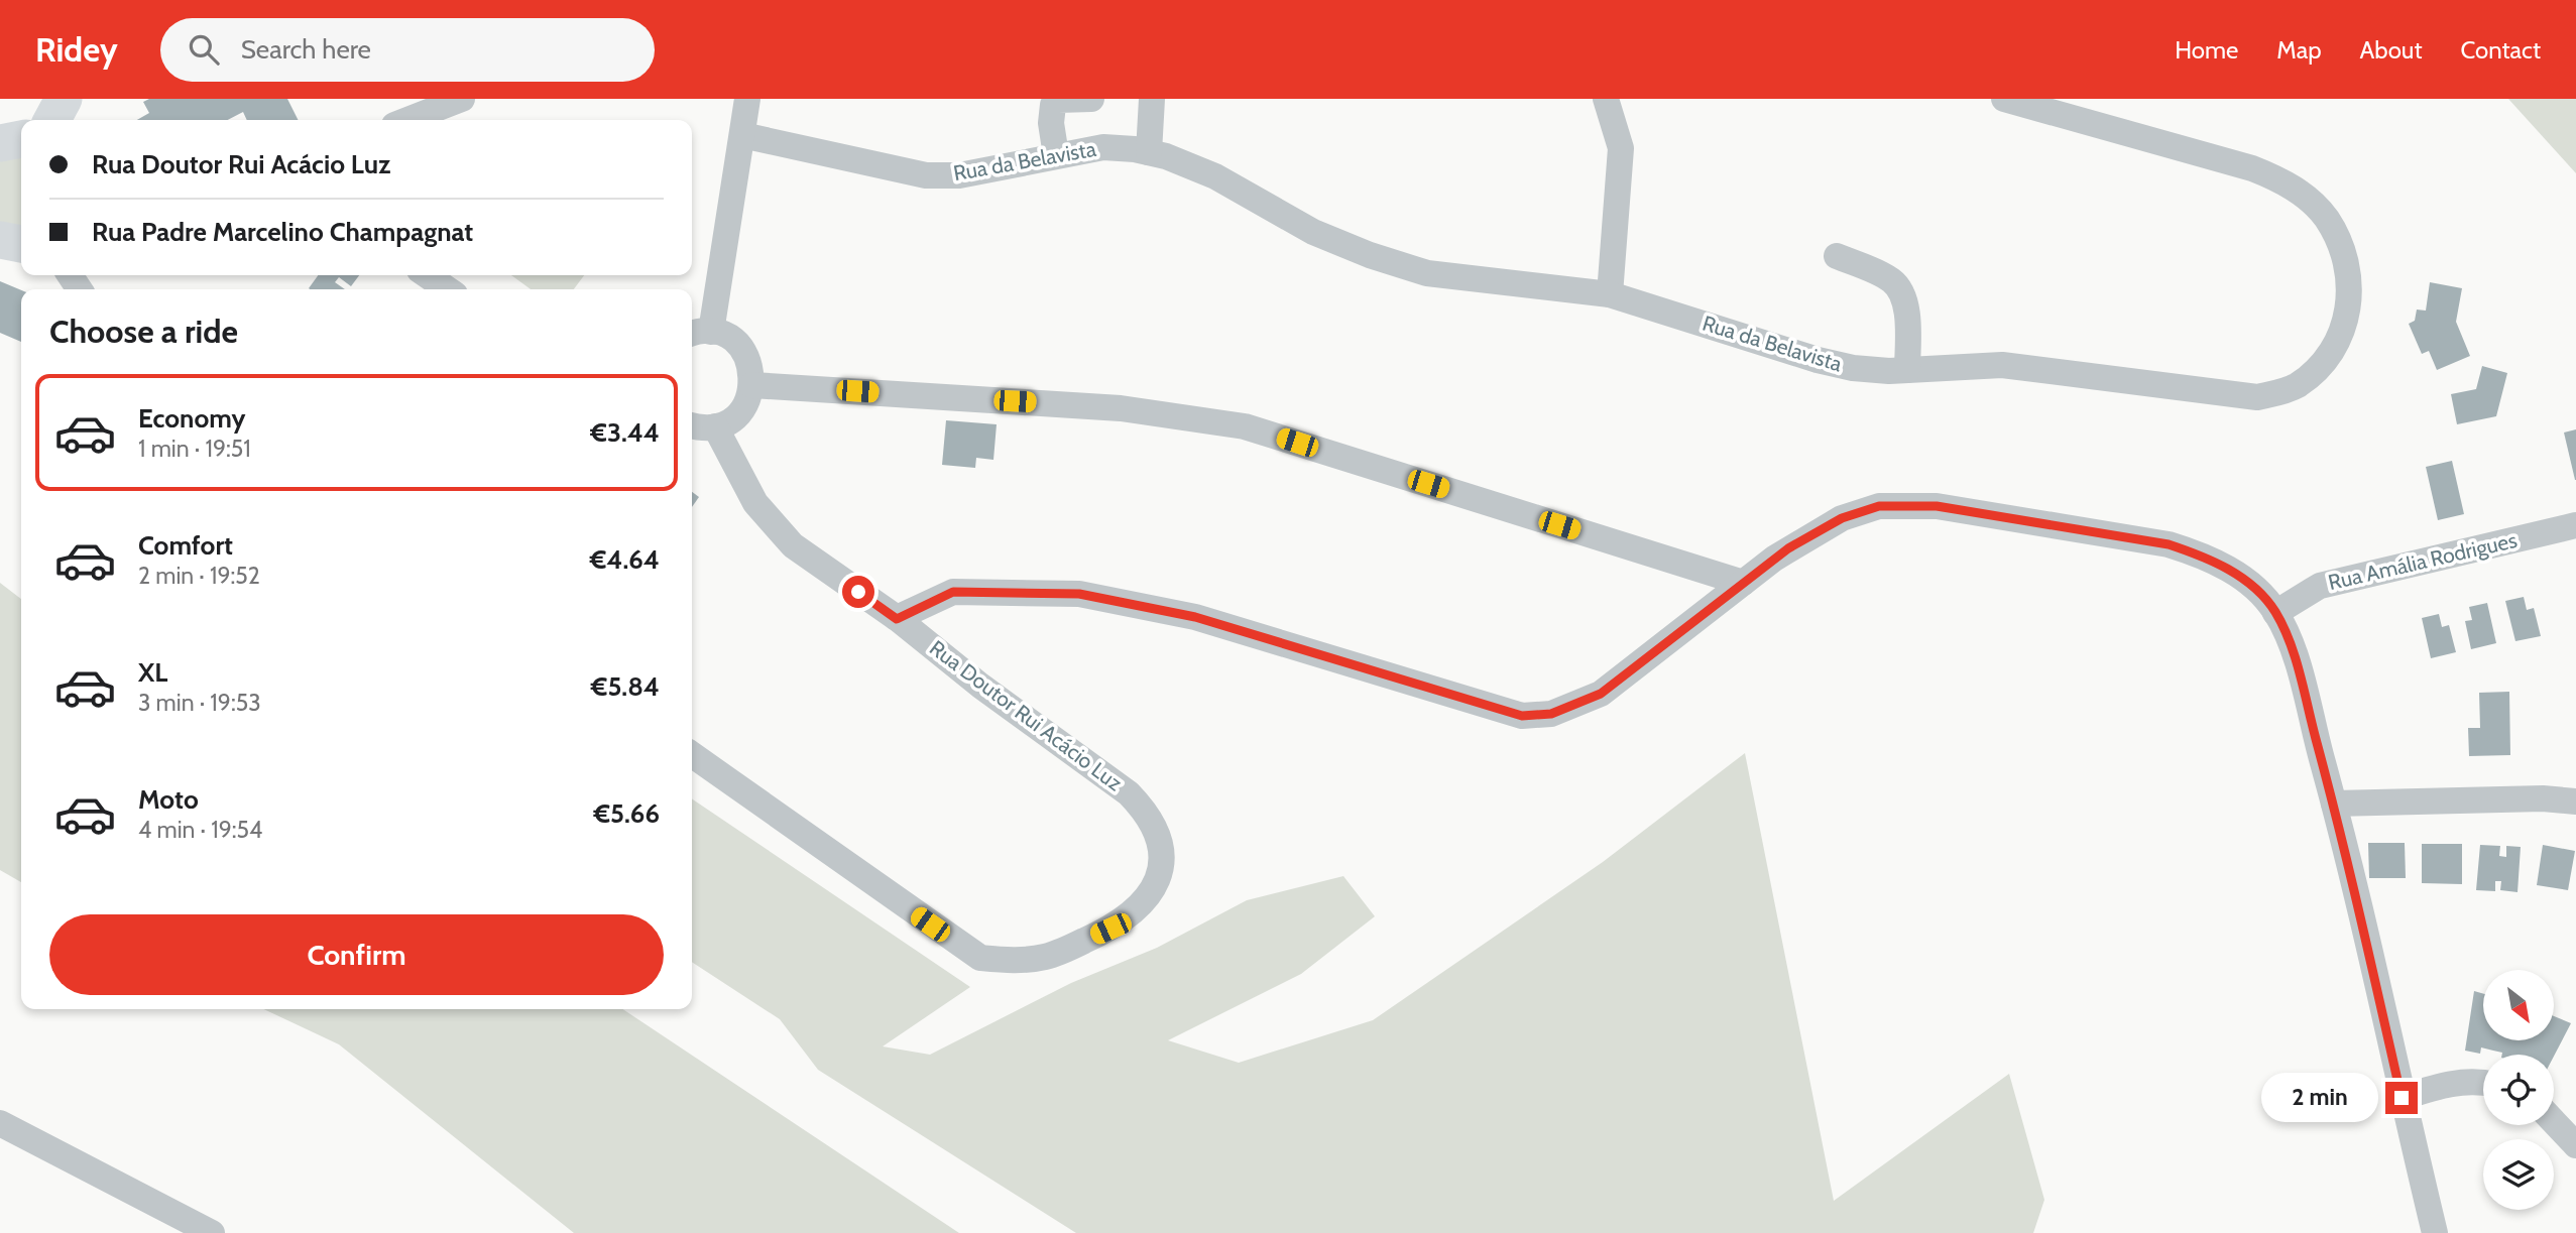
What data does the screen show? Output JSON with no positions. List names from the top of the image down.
{
  "streets": {
    "street": ["Rua da Belavista", "Rua Amália Rodrigues", "Rua Doutor Rui Acácio Luz"]
  },
  "north": "bottom right",
  "page": {
    "header": "Ridey",
    "search": "Search here",
    "nav": [
      "Home",
      "Map",
      "About",
      "Contact"
    ],
    "banner": ["Rua Doutor Rui Acácio Luz", "Rua Padre Marcelino Champagnat"],
    "heading": "Choose a ride",
    "list": [
      {
        "name": "Economy",
        "note": "1 min · 19:51",
        "value": "€3.44"
      },
      {
        "name": "Comfort",
        "note": "2 min · 19:52",
        "value": "€4.64"
      },
      {
        "name": "XL",
        "note": "3 min · 19:53",
        "value": "€5.84"
      },
      {
        "name": "Moto",
        "note": "4 min · 19:54",
        "value": "€5.66"
      }
    ],
    "buttons": "Confirm",
    "bubble": "2 min"
  }
}
